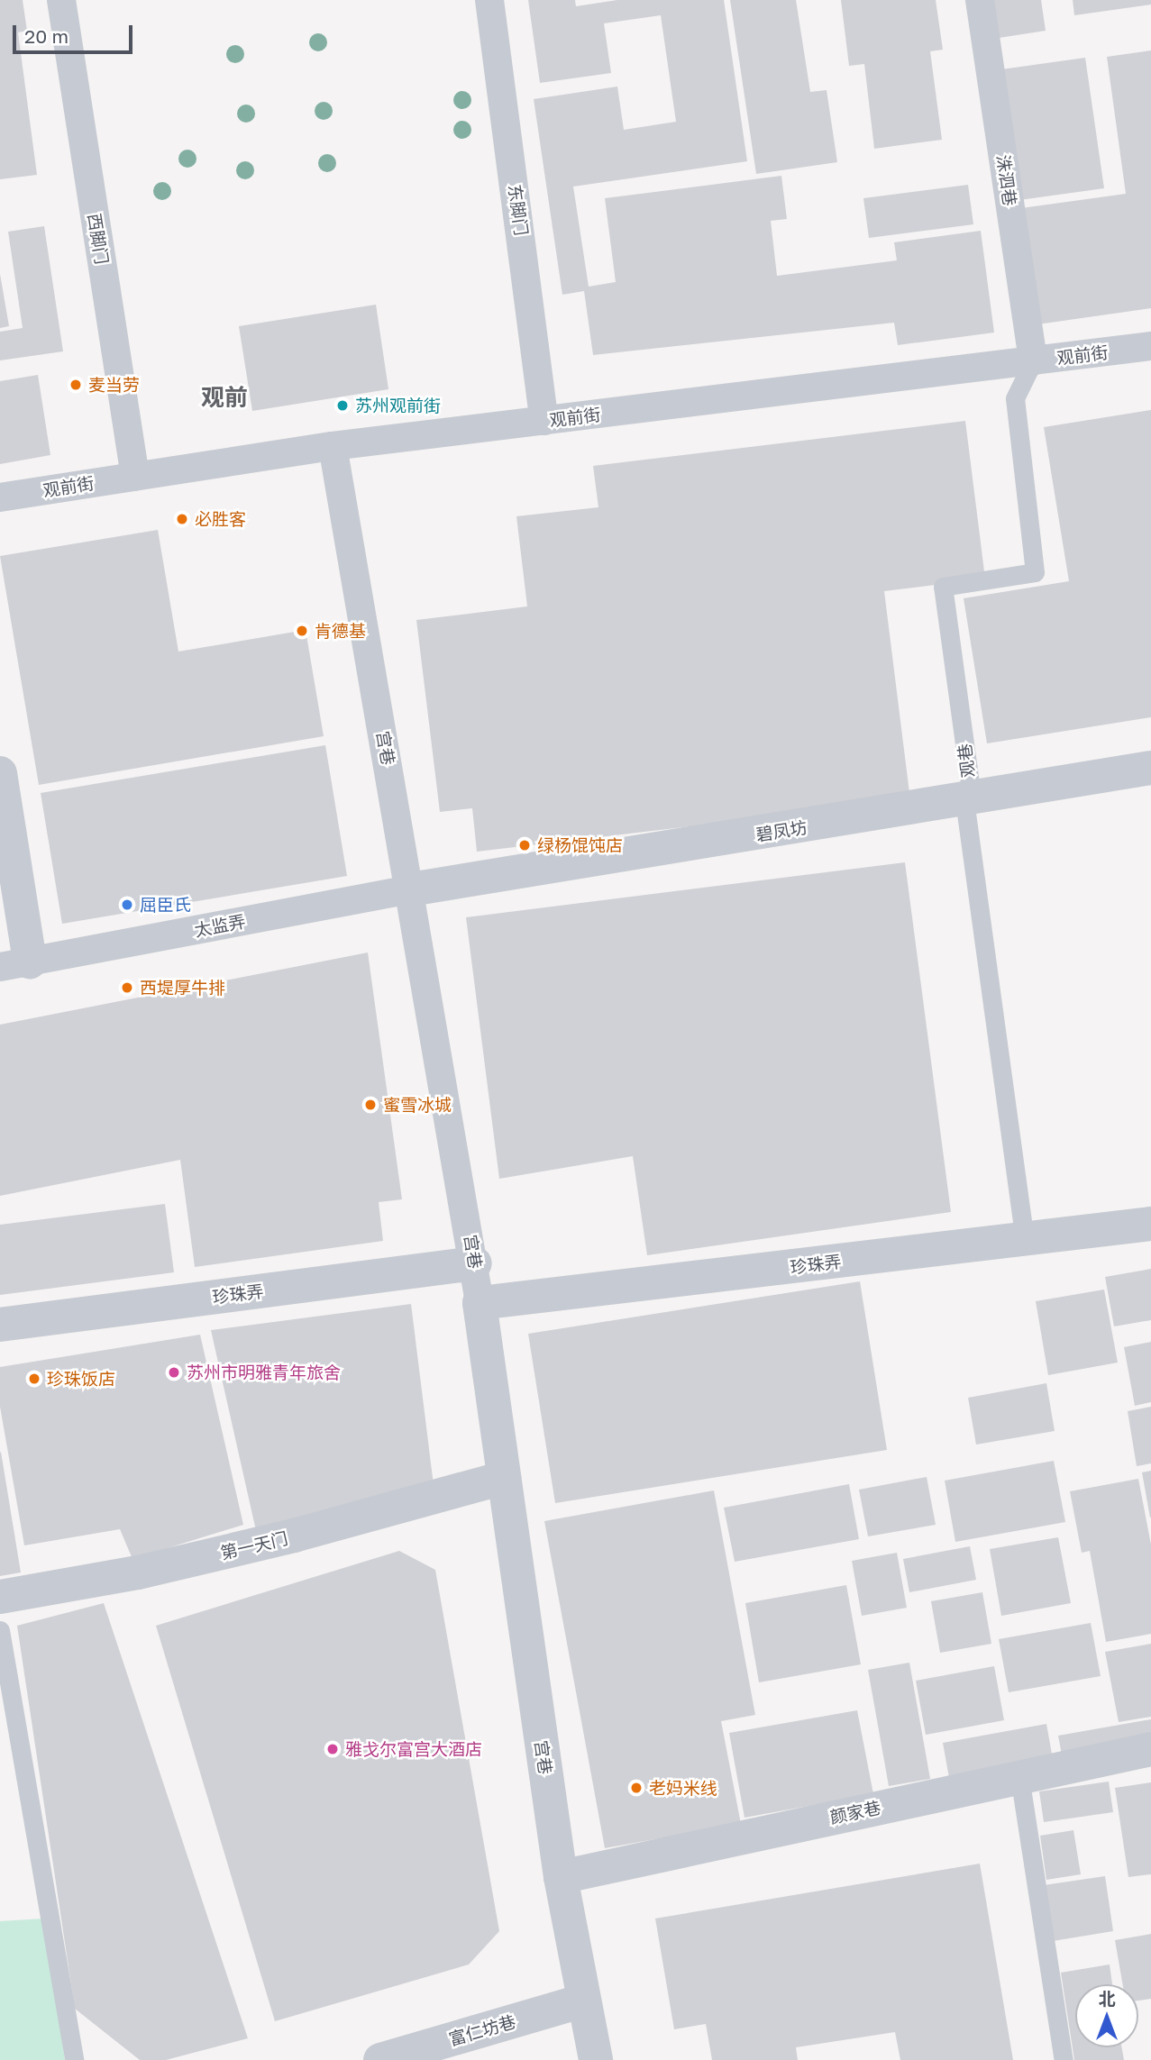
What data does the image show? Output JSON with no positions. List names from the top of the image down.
{
  "streets": {
    "street": [
      "洙泗巷",
      "东脚门",
      "西脚门",
      "观前街",
      "宫巷",
      "碧凤坊",
      "太监弄",
      "珍珠弄",
      "第一天门",
      "颜家巷",
      "富仁坊巷"
    ],
    "lane": ["观巷"]
  },
  "crossings": [
    ["洙泗巷", "观前街"],
    ["洙泗巷", "观巷"],
    ["东脚门", "观前街"],
    ["西脚门", "观前街"],
    ["观前街", "宫巷"],
    ["观前街", "观巷"],
    ["宫巷", "碧凤坊"],
    ["宫巷", "太监弄"],
    ["宫巷", "珍珠弄"],
    ["宫巷", "第一天门"],
    ["宫巷", "颜家巷"],
    ["宫巷", "富仁坊巷"],
    ["观巷", "碧凤坊"],
    ["观巷", "珍珠弄"],
    ["碧凤坊", "太监弄"]
  ],
  "districts": ["观前"],
  "places": [
    "麦当劳",
    "苏州观前街",
    "必胜客",
    "肯德基",
    "绿杨馄饨店",
    "屈臣氏",
    "西堤厚牛排",
    "蜜雪冰城",
    "苏州市明雅青年旅舍",
    "珍珠饭店",
    "雅戈尔富宫大酒店",
    "老妈米线"
  ],
  "scale_bar": "20 m",
  "north": "top"
}
